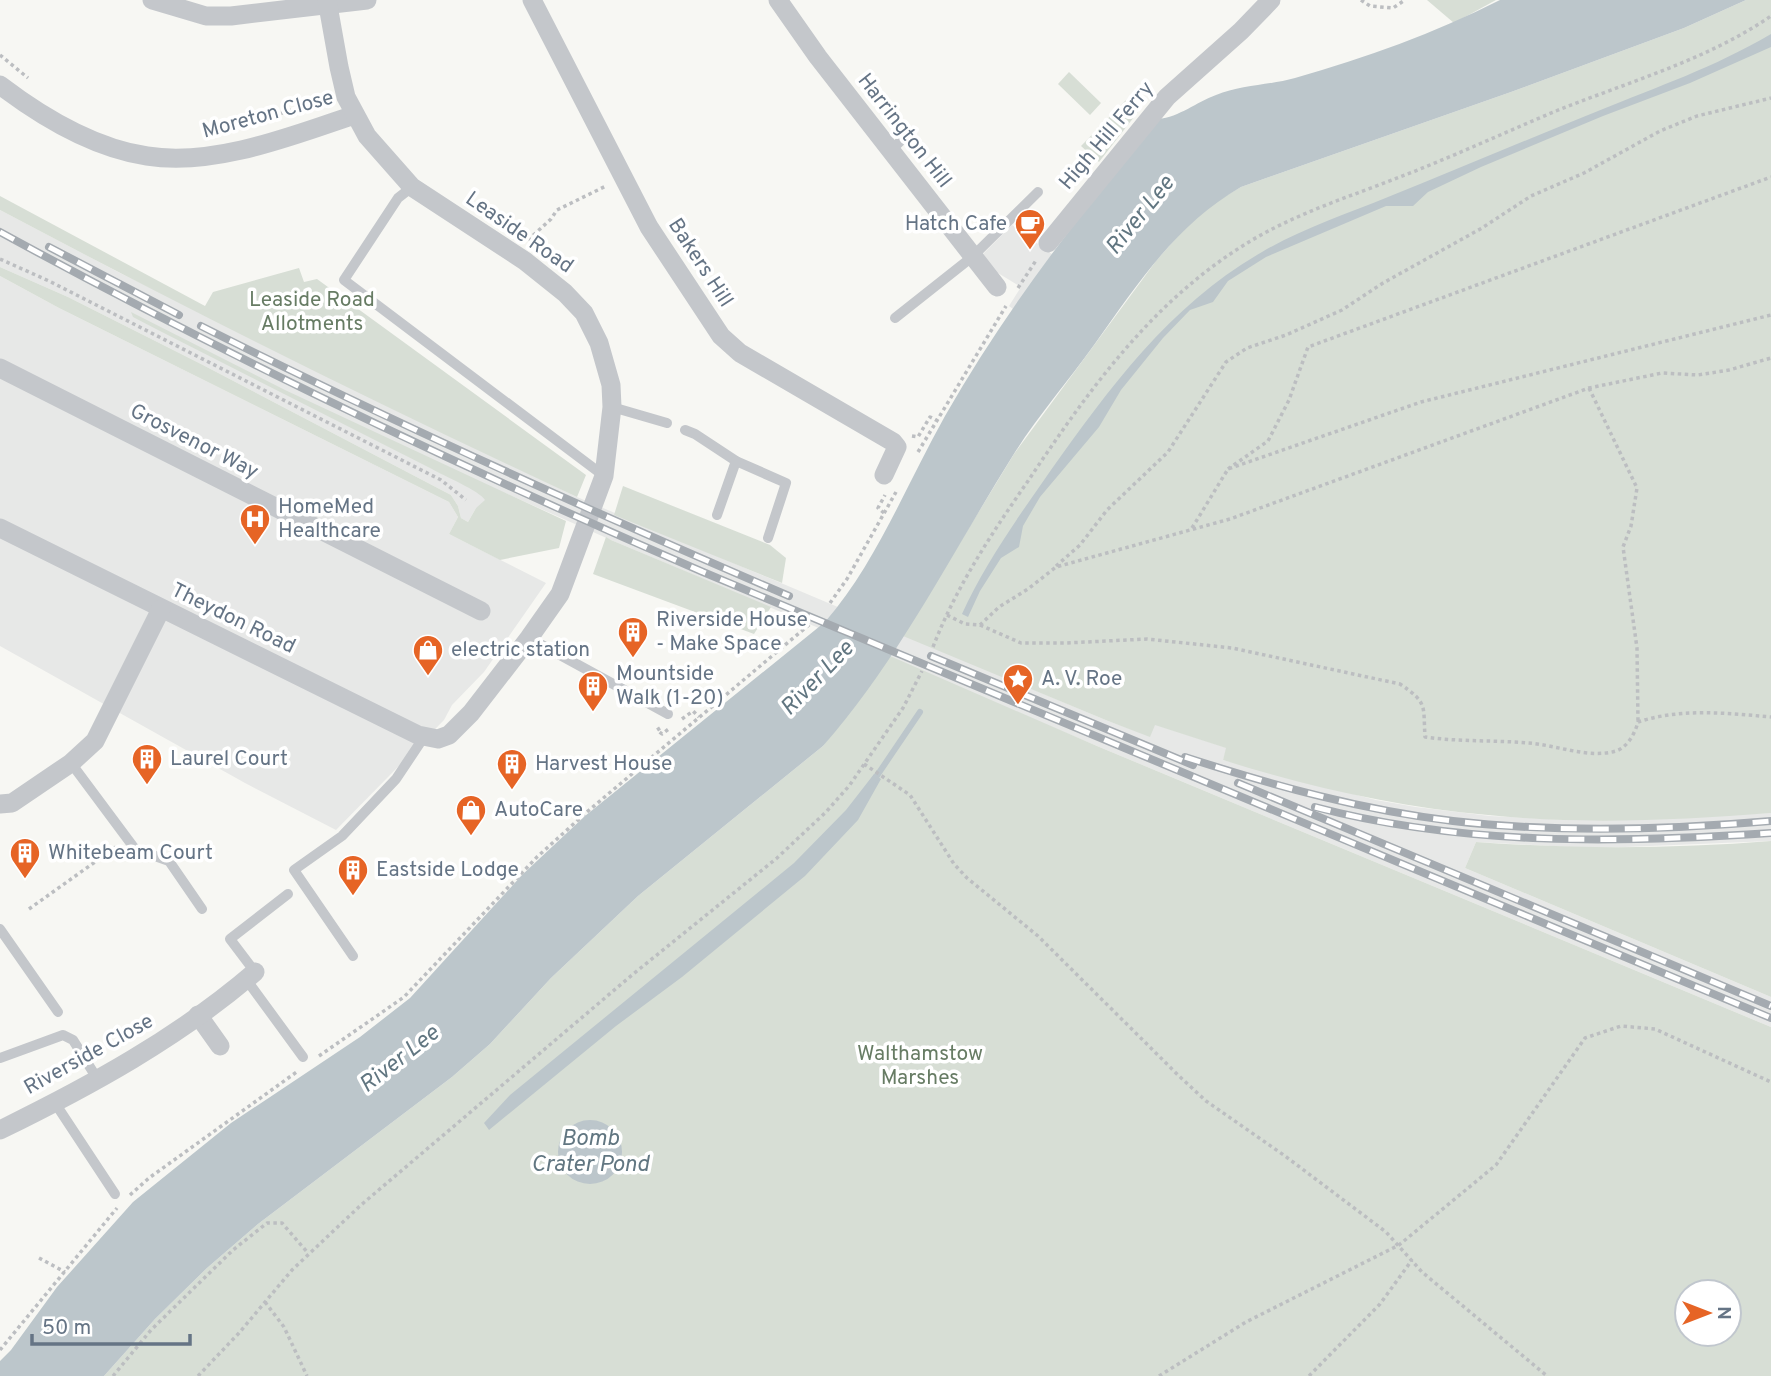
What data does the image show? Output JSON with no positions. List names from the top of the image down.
{
  "streets": {
    "street": [
      "Moreton Close",
      "Harrington Hill",
      "High Hill Ferry",
      "Leaside Road",
      "Bakers Hill",
      "Grosvenor Way",
      "Theydon Road",
      "Riverside Close"
    ]
  },
  "crossings": [
    ["Moreton Close", "Leaside Road"],
    ["Leaside Road", "Theydon Road"]
  ],
  "water": ["River Lee", "Bomb Crater Pond"],
  "parks": ["Leaside Road Allotments", "Walthamstow Marshes"],
  "places": {
    "cafe": ["Hatch Cafe"],
    "hospital": ["HomeMed Healthcare"],
    "building": [
      "Riverside House - Make Space",
      "Mountside Walk (1-20)",
      "Laurel Court",
      "Harvest House",
      "Whitebeam Court",
      "Eastside Lodge"
    ],
    "shop": ["electric station", "AutoCare"],
    "place": ["A. V. Roe"]
  },
  "scale_bar": "50 m",
  "north": "right"
}
